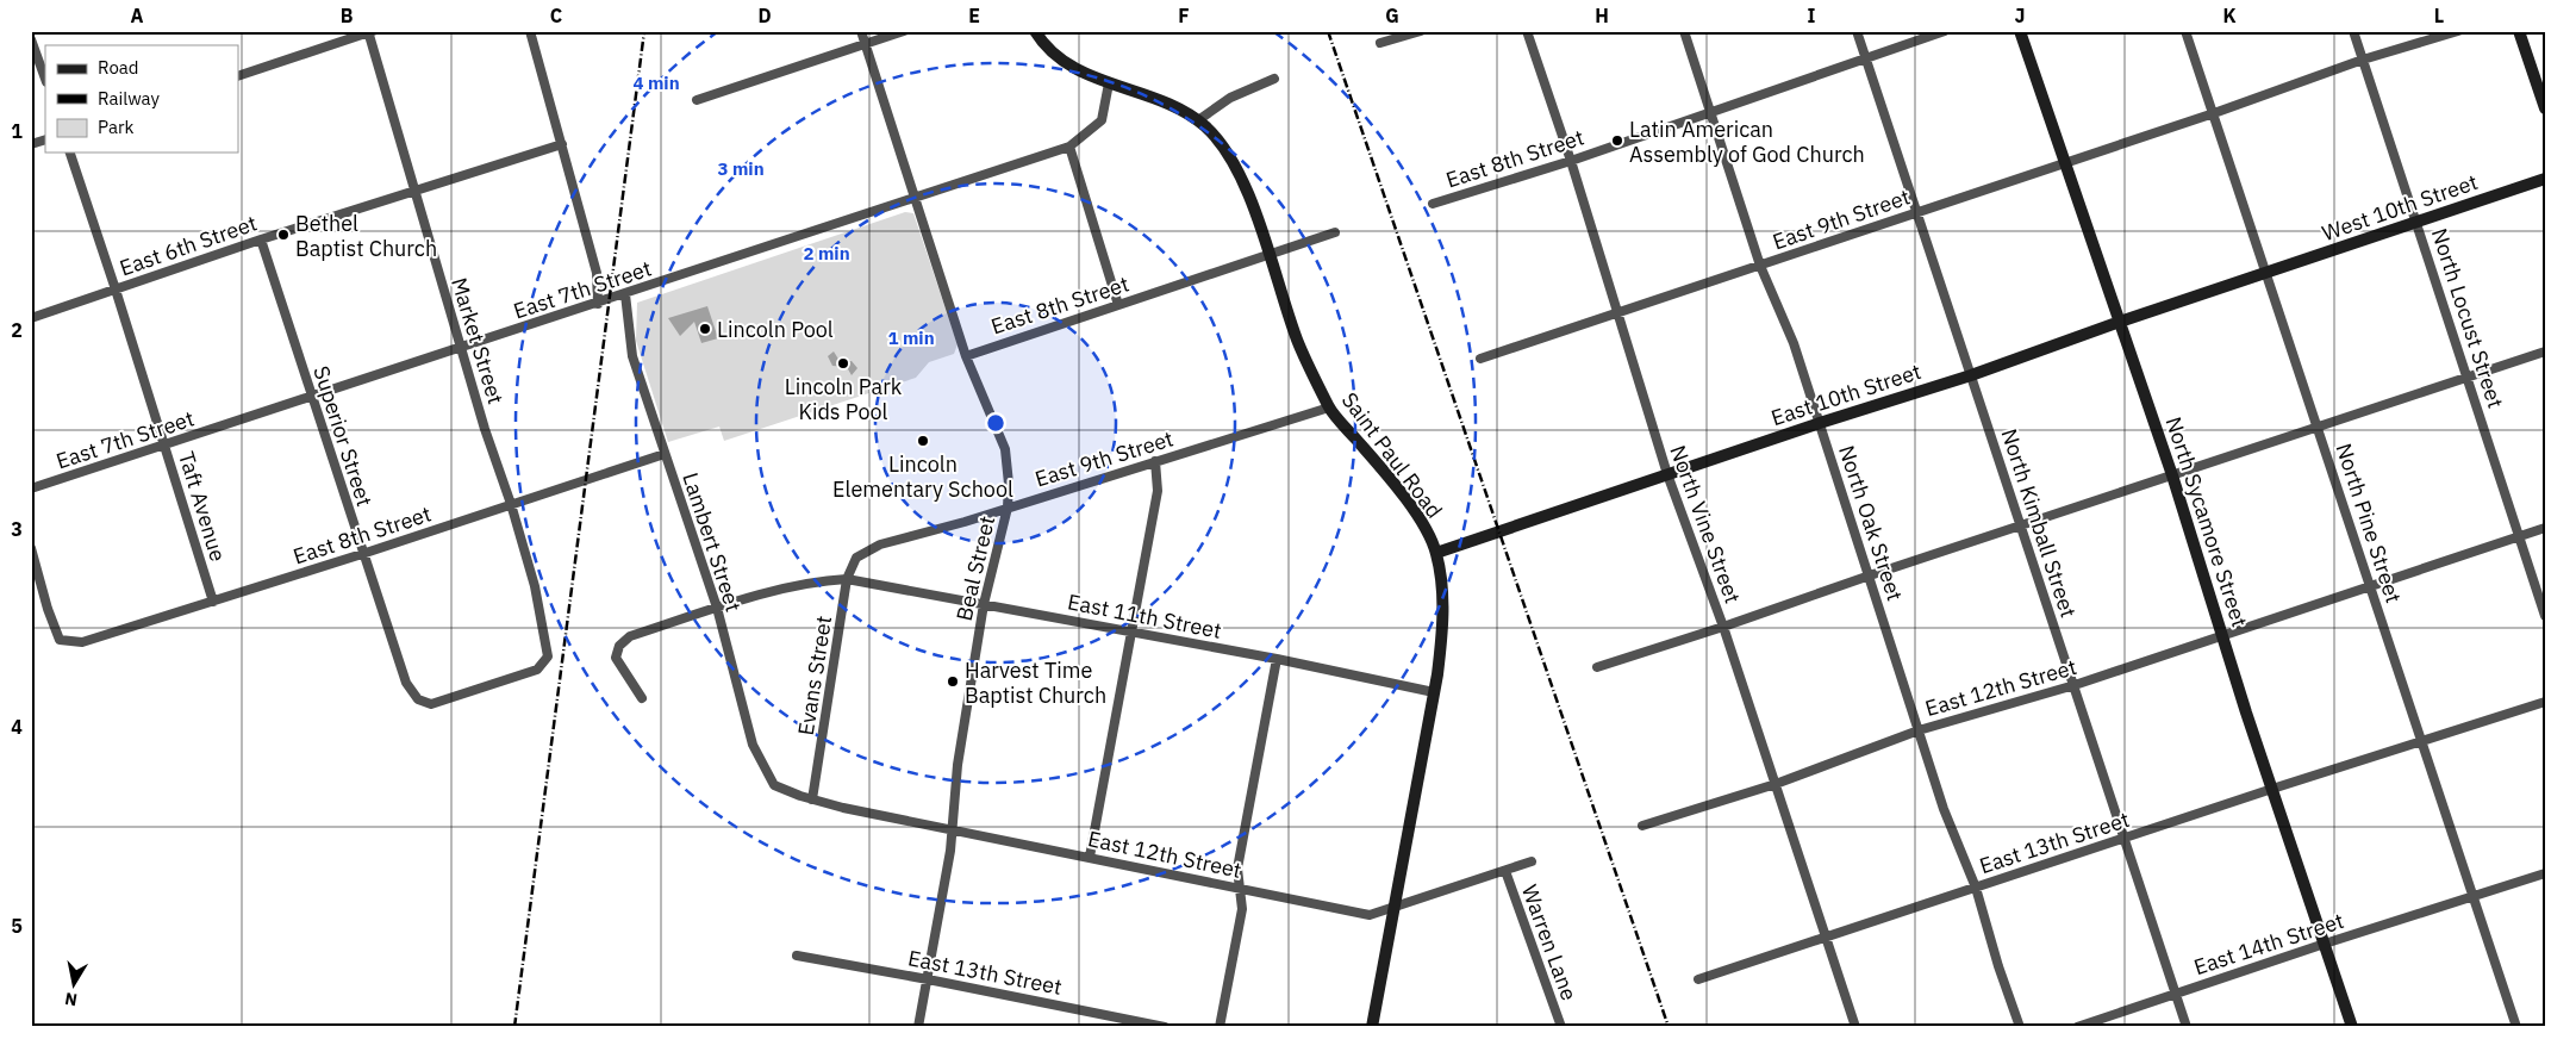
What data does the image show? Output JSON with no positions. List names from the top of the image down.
{
  "streets": {
    "main road": [
      "West 10th Street",
      "East 10th Street",
      "Saint Paul Road",
      "North Sycamore Street"
    ],
    "street": [
      "East 8th Street",
      "East 9th Street",
      "East 6th Street",
      "East 7th Street",
      "North Locust Street",
      "Market Street",
      "Superior Street",
      "Taft Avenue",
      "North Oak Street",
      "North Kimball Street",
      "North Pine Street",
      "North Vine Street",
      "Lambert Street",
      "Beal Street",
      "East 11th Street",
      "Evans Street",
      "East 12th Street",
      "East 13th Street",
      "Warren Lane",
      "East 14th Street"
    ]
  },
  "crossings": [
    ["East 8th Street", "Market Street"],
    ["East 8th Street", "Superior Street"],
    ["East 8th Street", "Saint Paul Road"],
    ["East 8th Street", "Taft Avenue"],
    ["East 8th Street", "North Oak Street"],
    ["East 8th Street", "North Kimball Street"],
    ["East 8th Street", "North Vine Street"],
    ["East 8th Street", "Lambert Street"],
    ["East 8th Street", "Beal Street"],
    ["West 10th Street", "North Locust Street"],
    ["West 10th Street", "East 10th Street"],
    ["West 10th Street", "North Pine Street"],
    ["East 9th Street", "North Locust Street"],
    ["East 9th Street", "Saint Paul Road"],
    ["East 9th Street", "North Sycamore Street"],
    ["East 9th Street", "North Oak Street"],
    ["East 9th Street", "North Kimball Street"],
    ["East 9th Street", "North Pine Street"],
    ["East 9th Street", "North Vine Street"],
    ["East 9th Street", "Beal Street"],
    ["East 9th Street", "Evans Street"],
    ["East 6th Street", "Market Street"],
    ["East 6th Street", "Superior Street"],
    ["East 6th Street", "Taft Avenue"],
    ["East 7th Street", "Market Street"],
    ["East 7th Street", "Superior Street"],
    ["East 7th Street", "Saint Paul Road"],
    ["East 7th Street", "Taft Avenue"],
    ["East 7th Street", "Lambert Street"],
    ["East 7th Street", "Beal Street"],
    ["North Locust Street", "East 12th Street"],
    ["Market Street", "Superior Street"],
    ["East 10th Street", "Saint Paul Road"],
    ["East 10th Street", "North Sycamore Street"],
    ["East 10th Street", "North Oak Street"],
    ["East 10th Street", "North Kimball Street"],
    ["East 10th Street", "North Pine Street"],
    ["East 10th Street", "North Vine Street"],
    ["Saint Paul Road", "East 11th Street"],
    ["Saint Paul Road", "East 12th Street"],
    ["North Sycamore Street", "East 12th Street"],
    ["North Sycamore Street", "East 13th Street"],
    ["North Sycamore Street", "East 14th Street"],
    ["North Oak Street", "East 12th Street"],
    ["North Oak Street", "East 13th Street"],
    ["North Kimball Street", "East 12th Street"],
    ["North Kimball Street", "East 13th Street"],
    ["North Kimball Street", "East 14th Street"],
    ["North Pine Street", "East 12th Street"],
    ["North Pine Street", "East 13th Street"],
    ["North Pine Street", "East 14th Street"],
    ["North Vine Street", "East 12th Street"],
    ["North Vine Street", "East 13th Street"],
    ["Lambert Street", "East 12th Street"],
    ["Beal Street", "East 11th Street"],
    ["Beal Street", "East 12th Street"],
    ["Beal Street", "East 13th Street"],
    ["East 11th Street", "Evans Street"],
    ["Evans Street", "East 12th Street"],
    ["East 12th Street", "Warren Lane"]
  ],
  "places": [
    "Latin American Assembly of God Church",
    "Bethel Baptist Church",
    "Lincoln Pool",
    "Lincoln Park Kids Pool",
    "Lincoln Elementary School",
    "Harvest Time Baptist Church"
  ],
  "legend": ["Road", "Railway", "Park"],
  "north": "bottom",
  "grid": {
    "columns": [
      "A",
      "B",
      "C",
      "D",
      "E",
      "F",
      "G",
      "H",
      "I",
      "J",
      "K",
      "L"
    ],
    "rows": [
      "1",
      "2",
      "3",
      "4",
      "5"
    ]
  },
  "rings": [
    "4 min",
    "3 min",
    "2 min",
    "1 min"
  ]
}
